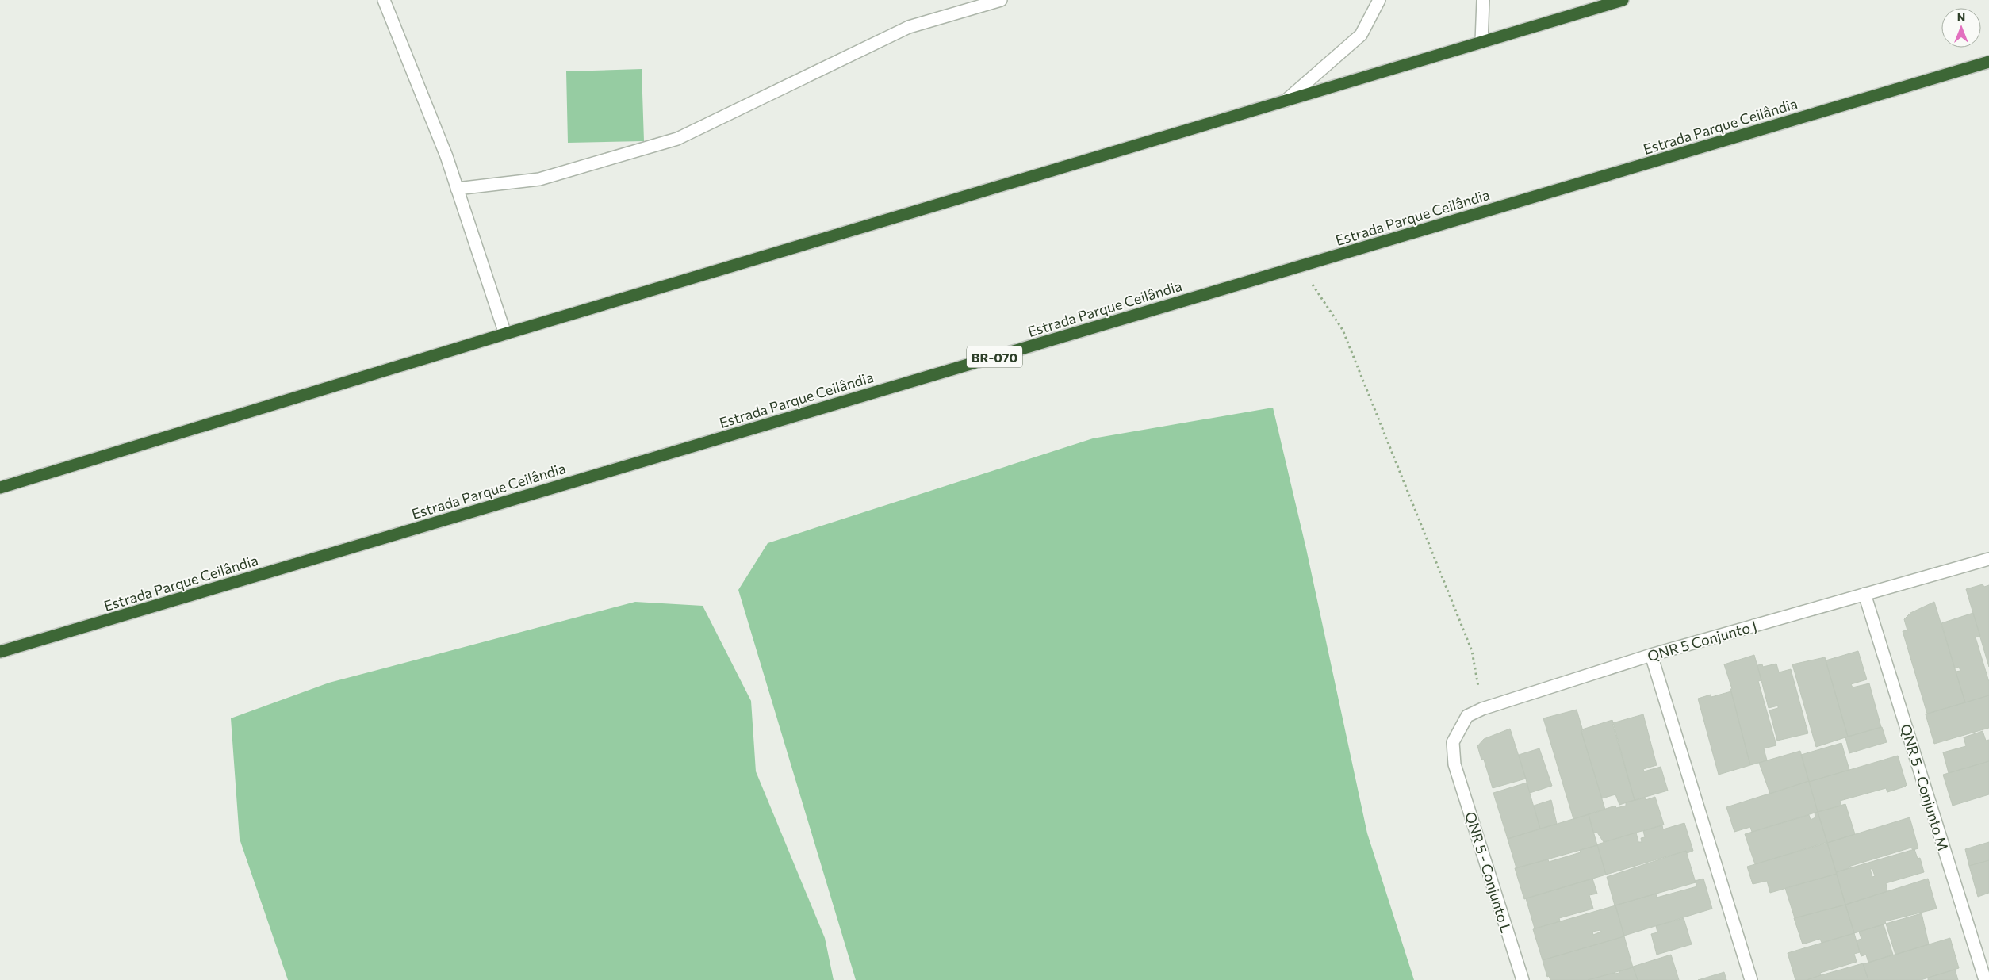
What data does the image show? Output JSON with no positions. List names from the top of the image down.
{
  "streets": {
    "highway": ["Estrada Parque Ceilândia", "BR-070"],
    "street": ["QNR 5 Conjunto J", "QNR 5 - Conjunto M", "QNR 5 - Conjunto L"]
  },
  "crossings": [
    ["QNR 5 Conjunto J", "QNR 5 - Conjunto M"],
    ["QNR 5 Conjunto J", "QNR 5 - Conjunto L"]
  ],
  "north": "top"
}
